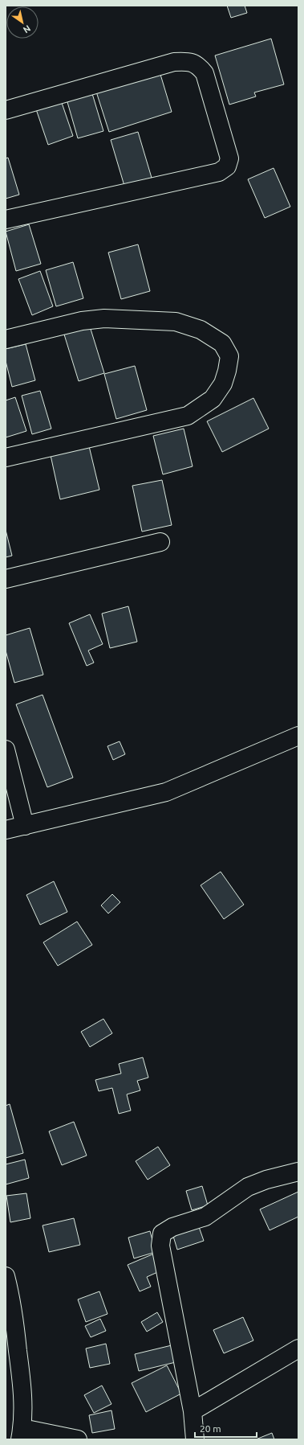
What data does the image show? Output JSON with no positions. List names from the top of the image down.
{
  "scale_bar": "20 m",
  "north": "bottom right"
}
